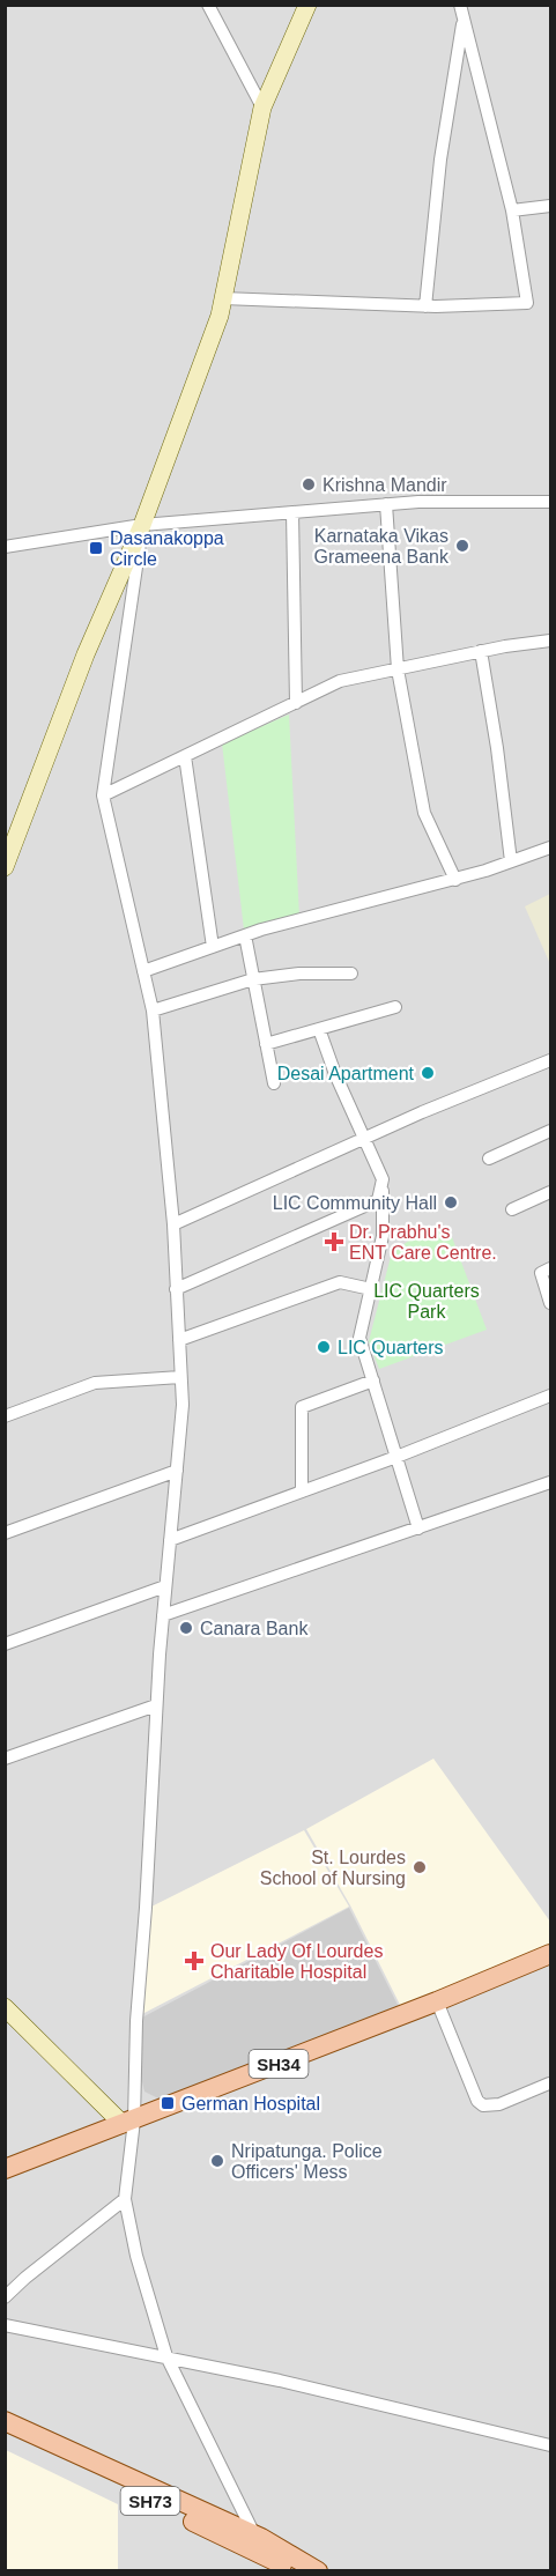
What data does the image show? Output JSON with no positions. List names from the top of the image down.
{
  "streets": {
    "main road": ["SH34", "SH73"]
  },
  "parks": ["LIC Quarters Park"],
  "places": {
    "other": [
      "Krishna Mandir",
      "Karnataka Vikas Grameena Bank",
      "Desai Apartment",
      "LIC Community Hall",
      "LIC Quarters",
      "Canara Bank",
      "St. Lourdes School of Nursing",
      "Nripatunga. Police Officers' Mess"
    ],
    "transit": ["Dasanakoppa Circle", "German Hospital"],
    "health": ["Dr. Prabhu's ENT Care Centre.", "Our Lady Of Lourdes Charitable Hospital"]
  }
}
